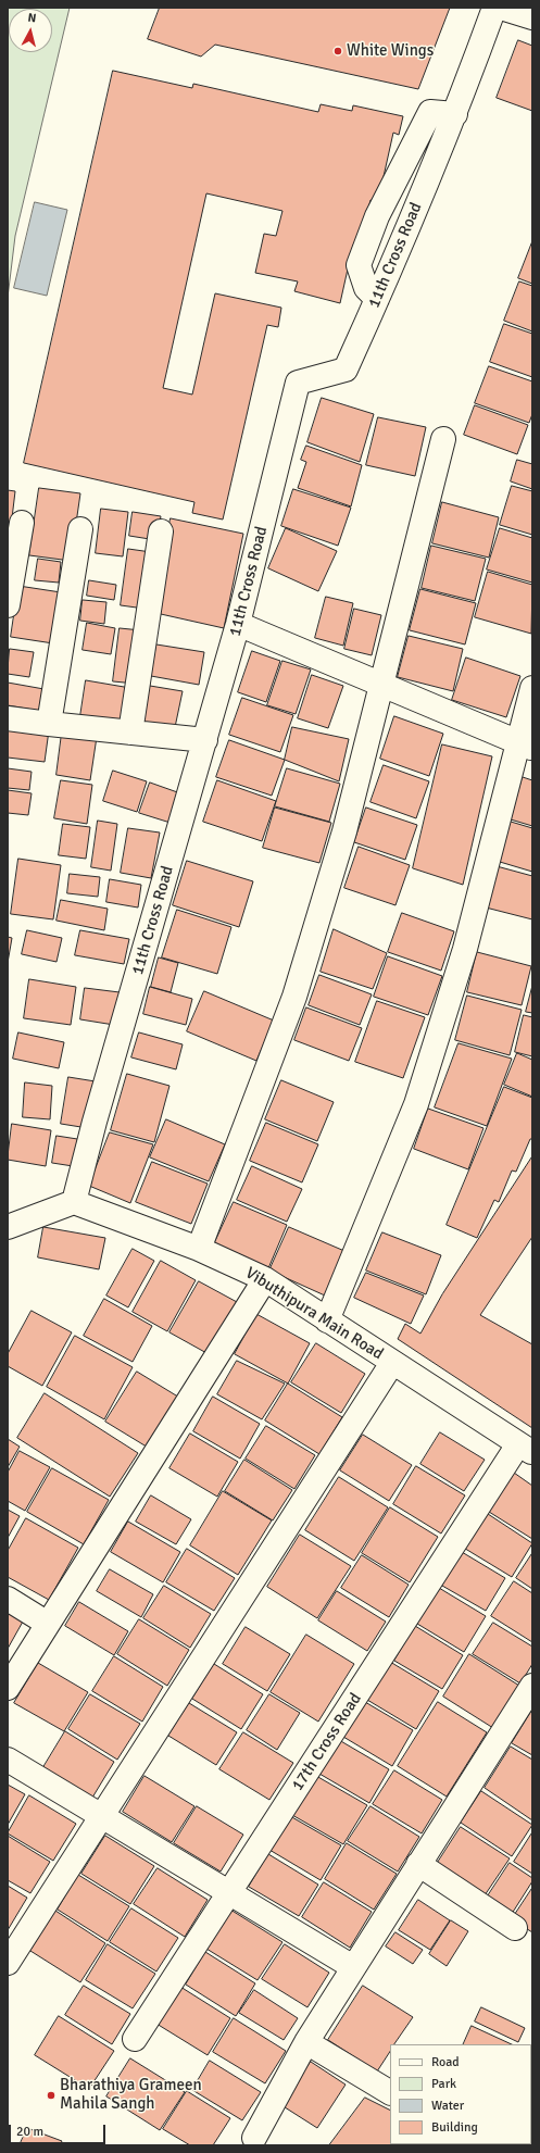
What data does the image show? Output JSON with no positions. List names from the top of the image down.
{
  "streets": {
    "street": ["11th Cross Road", "Vibuthipura Main Road", "17th Cross Road"]
  },
  "crossings": [
    ["11th Cross Road", "Vibuthipura Main Road"],
    ["Vibuthipura Main Road", "17th Cross Road"]
  ],
  "places": ["White Wings", "Bharathiya Grameen Mahila Sangh"],
  "legend": [
    "Road",
    "Park",
    "Water",
    "Building"
  ],
  "scale_bar": "20 m",
  "north": "top"
}
